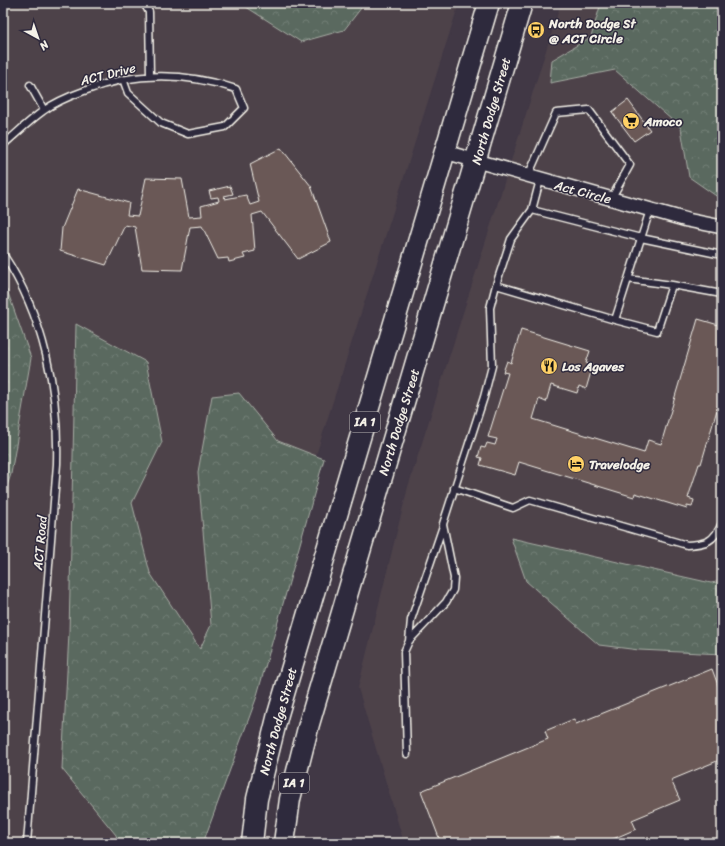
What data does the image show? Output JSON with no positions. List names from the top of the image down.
{
  "streets": {
    "main road": ["North Dodge Street", "IA 1"],
    "street": ["Act Circle"],
    "lane": ["ACT Drive", "ACT Road"]
  },
  "crossings": [
    ["North Dodge Street", "Act Circle"]
  ],
  "places": {
    "bus stop": ["North Dodge St @ ACT Circle"],
    "supermarket": ["Amoco"],
    "restaurant": ["Los Agaves"],
    "hotel": ["Travelodge"]
  },
  "north": "bottom right"
}
